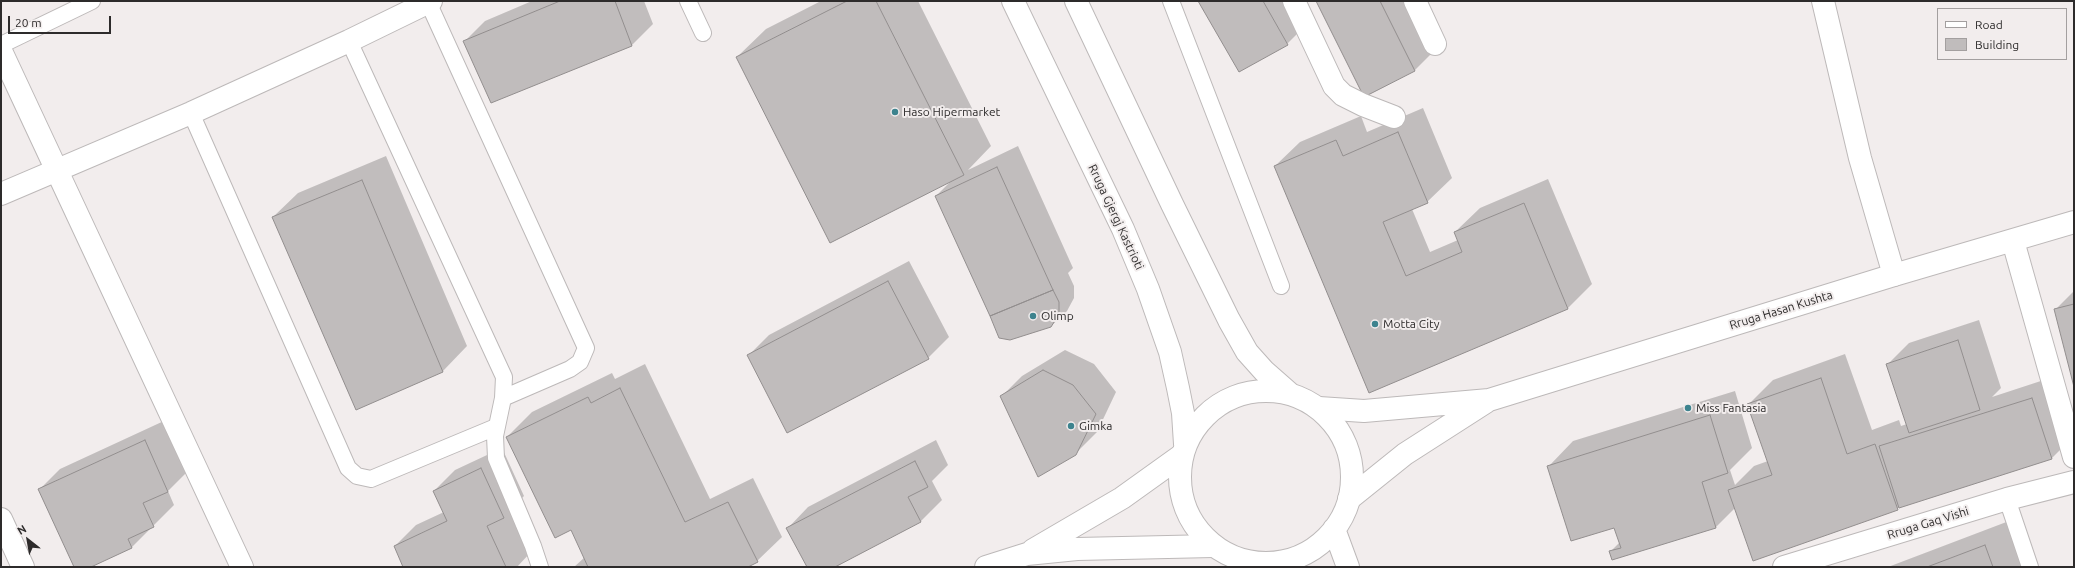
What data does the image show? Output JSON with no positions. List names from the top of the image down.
{
  "streets": {
    "street": ["Rruga Gjergj Kastrioti", "Rruga Hasan Kushta", "Rruga Gaq Vishi"]
  },
  "places": [
    "Haso Hipermarket",
    "Olimp",
    "Motta City",
    "Miss Fantasia",
    "Gimka"
  ],
  "legend": ["Road", "Building"],
  "scale_bar": "20 m",
  "north": "top left"
}
